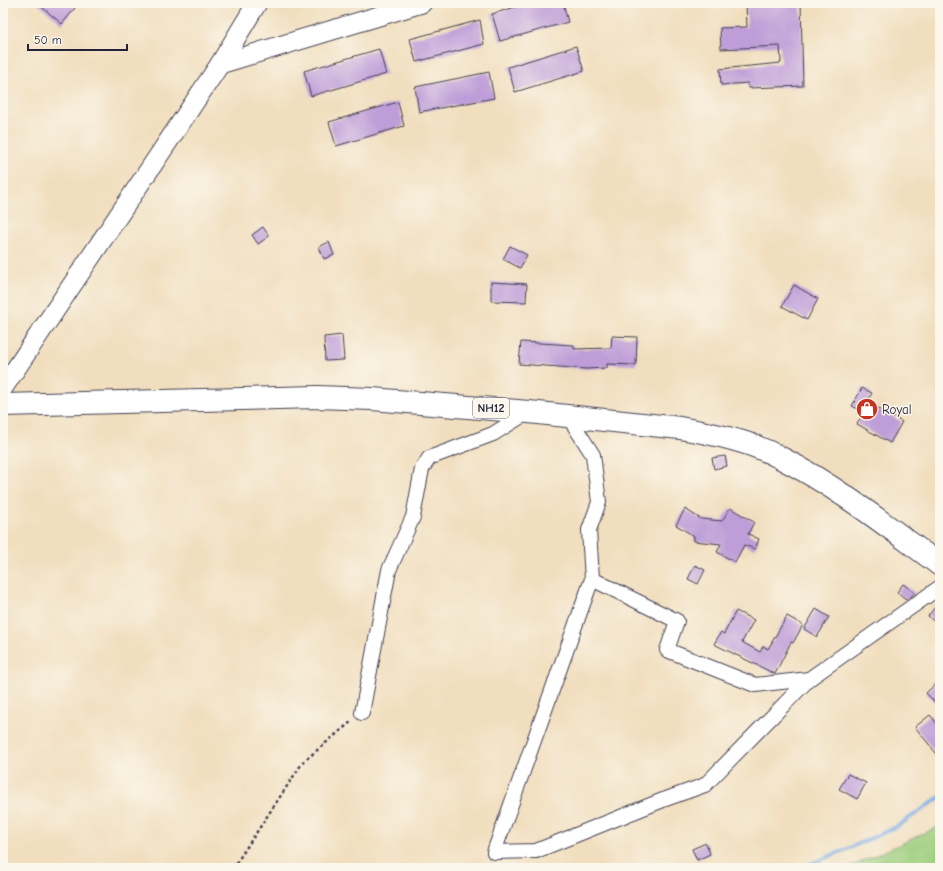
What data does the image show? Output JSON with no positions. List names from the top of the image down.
{
  "streets": {
    "highway": ["NH12"]
  },
  "places": {
    "shop": ["Royal"]
  },
  "scale_bar": "50 m"
}
